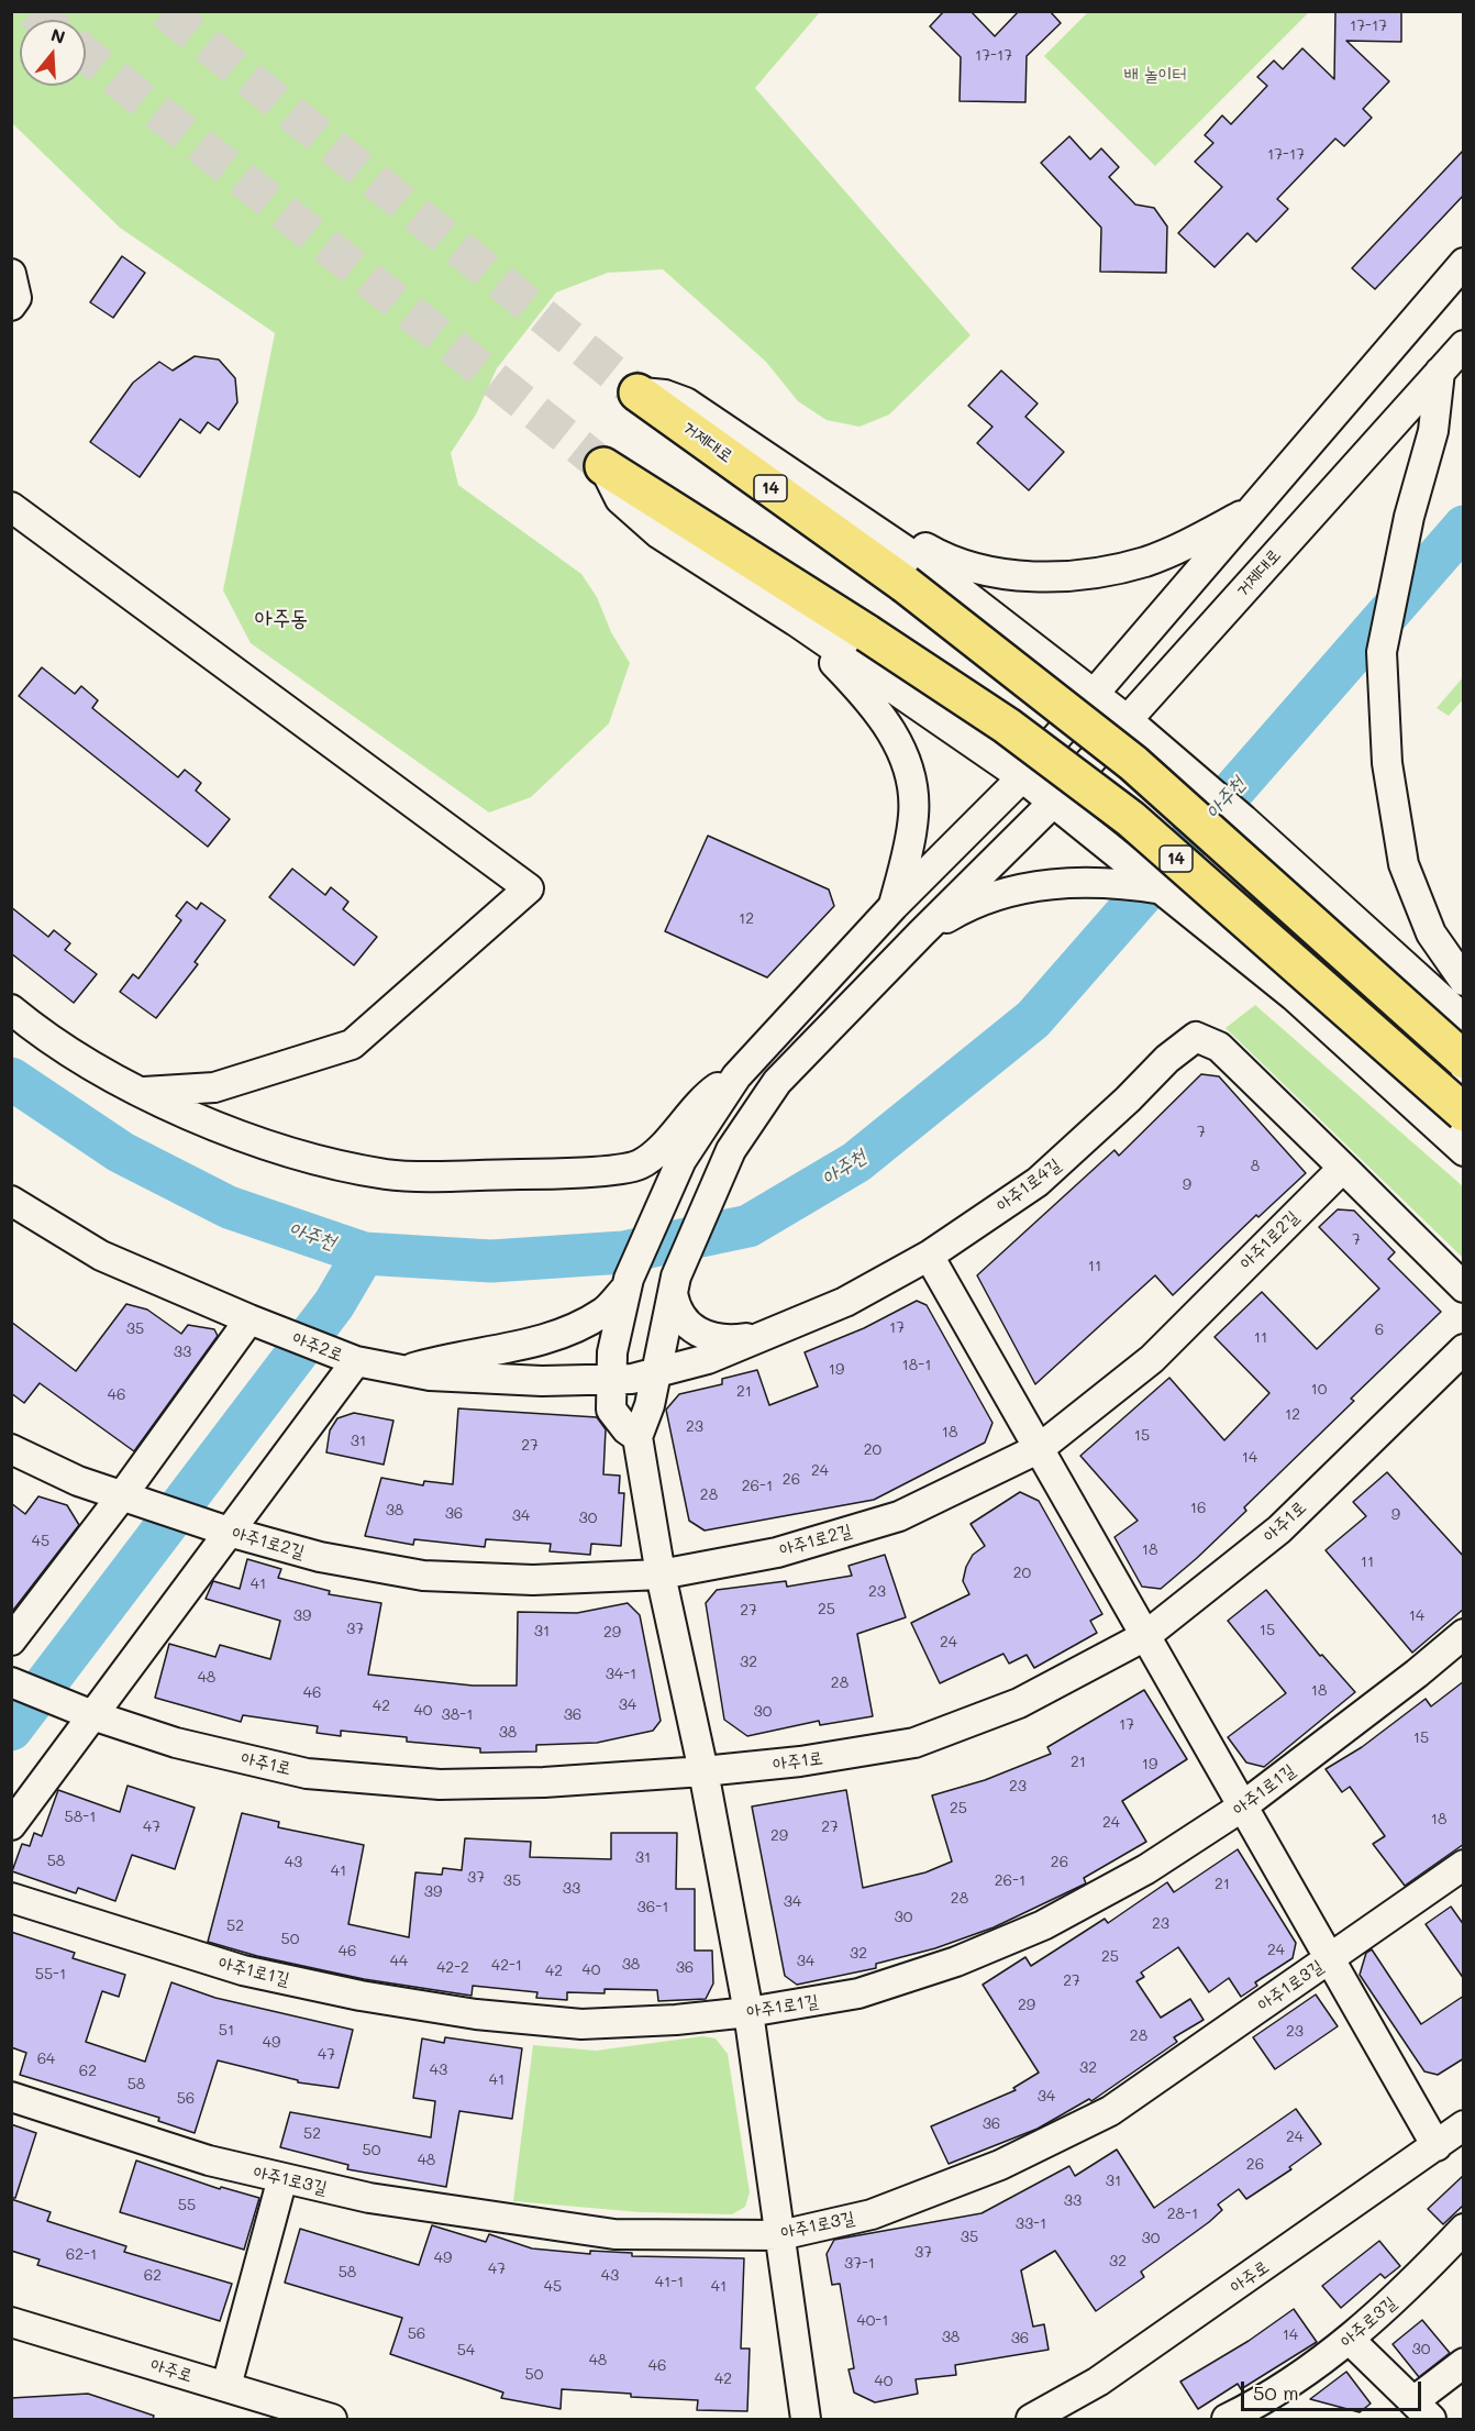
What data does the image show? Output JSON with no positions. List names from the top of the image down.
{
  "streets": {
    "highway": ["거제대로", "14"],
    "street": [
      "아주1로4길",
      "아주1로2길",
      "아주2로",
      "아주1로",
      "아주1로1길",
      "아주1로3길",
      "아주로",
      "아주로3길"
    ]
  },
  "crossings": [
    ["아주1로4길", "아주1로2길"],
    ["아주1로4길", "아주2로"]
  ],
  "districts": ["아주동"],
  "water": ["아주천"],
  "parks": ["배 놀이터"],
  "house_numbers": [
    "17-17",
    "17-17",
    "17-17",
    "12",
    "7",
    "8",
    "9",
    "7",
    "11",
    "17",
    "35",
    "6",
    "11",
    "33",
    "18-1",
    "19",
    "10",
    "21",
    "46",
    "12",
    "23",
    "18",
    "15",
    "31",
    "27",
    "20",
    "14",
    "24",
    "26",
    "26-1",
    "28",
    "16",
    "38",
    "36",
    "9",
    "34",
    "30",
    "45",
    "18",
    "11",
    "20",
    "41",
    "23",
    "25",
    "27",
    "39",
    "14",
    "37",
    "15",
    "31",
    "29",
    "24",
    "32",
    "34-1",
    "48",
    "28",
    "18",
    "46",
    "34",
    "42",
    "40",
    "30",
    "38-1",
    "36",
    "17",
    "38",
    "15",
    "21",
    "19",
    "23",
    "25",
    "58-1",
    "18",
    "24",
    "47",
    "27",
    "29",
    "31",
    "58",
    "43",
    "26",
    "41",
    "37",
    "35",
    "26-1",
    "21",
    "33",
    "39",
    "28",
    "34",
    "36-1",
    "30",
    "23",
    "52",
    "50",
    "24",
    "46",
    "32",
    "25",
    "44",
    "34",
    "38",
    "42-1",
    "42-2",
    "36",
    "40",
    "42",
    "55-1",
    "27",
    "29",
    "51",
    "23",
    "28",
    "49",
    "47",
    "64",
    "32",
    "43",
    "62",
    "41",
    "58",
    "34",
    "56",
    "36",
    "52",
    "24",
    "50",
    "48",
    "26",
    "31",
    "33",
    "55",
    "28-1",
    "33-1",
    "35",
    "30",
    "37",
    "62-1",
    "49",
    "32",
    "37-1",
    "47",
    "58",
    "62",
    "43",
    "41-1",
    "45",
    "41",
    "40-1",
    "56",
    "14",
    "38",
    "36",
    "30",
    "54",
    "48",
    "46",
    "50",
    "42",
    "40"
  ],
  "scale_bar": "50 m",
  "north": "top"
}
